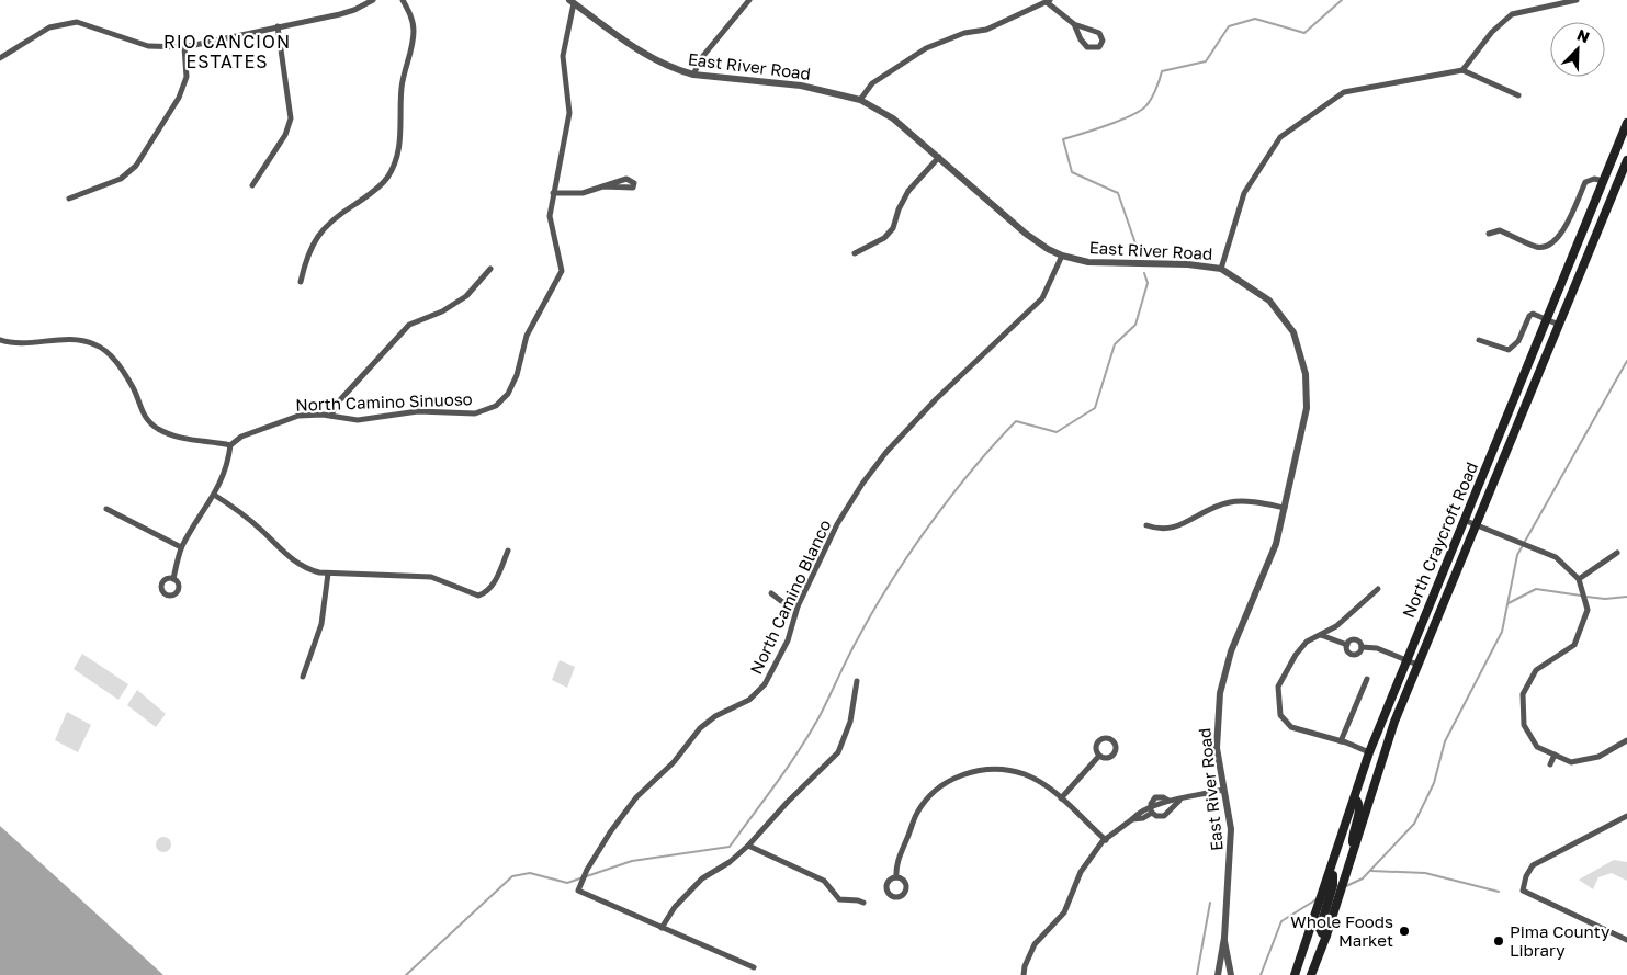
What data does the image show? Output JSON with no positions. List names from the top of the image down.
{
  "streets": {
    "main road": ["North Craycroft Road"],
    "street": ["East River Road", "North Camino Sinuoso", "North Camino Blanco"]
  },
  "crossings": [
    ["East River Road", "North Camino Sinuoso"],
    ["East River Road", "North Camino Blanco"]
  ],
  "districts": ["RIO CANCION ESTATES"],
  "places": ["Whole Foods Market", "Pima County Library"],
  "north": "top right"
}
